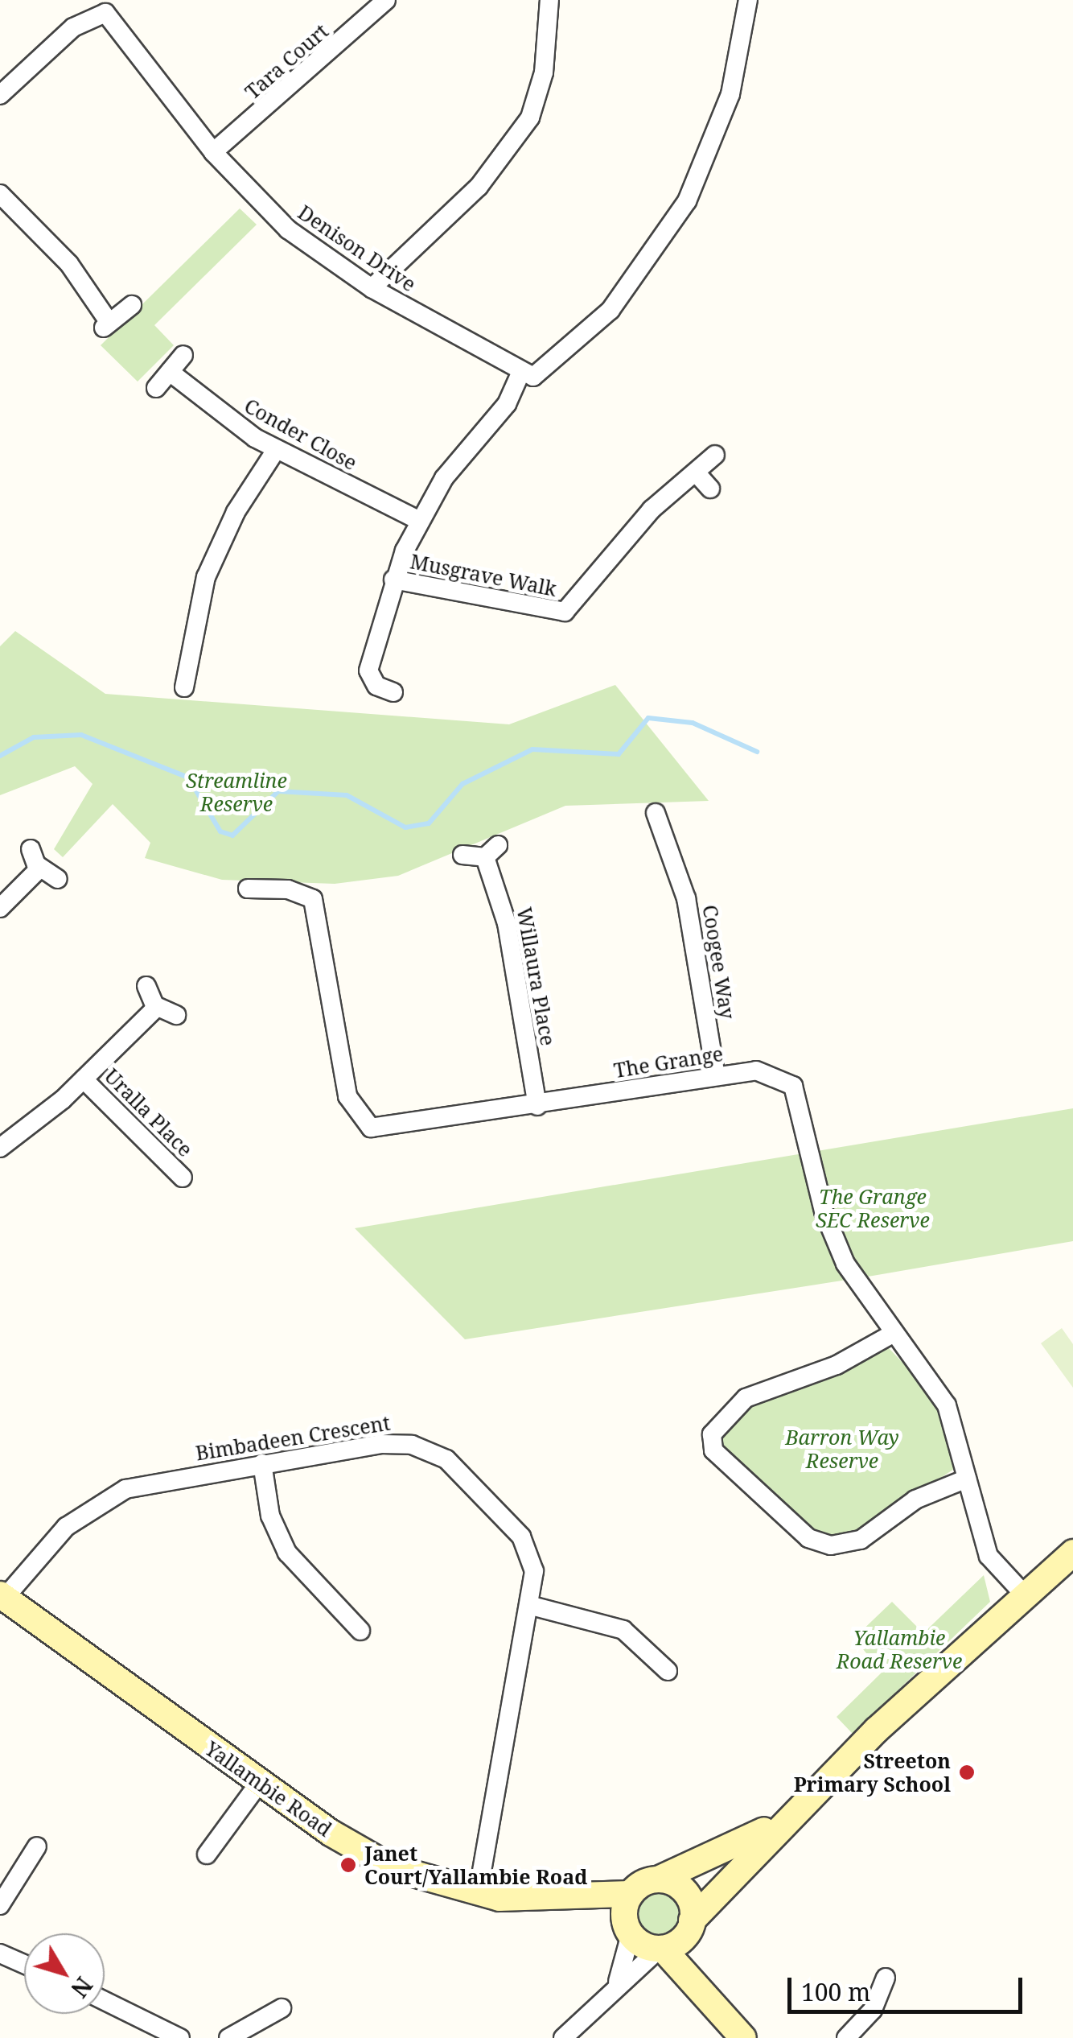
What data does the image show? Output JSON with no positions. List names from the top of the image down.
{
  "streets": {
    "street": [
      "Tara Court",
      "Denison Drive",
      "Conder Close",
      "Musgrave Walk",
      "Coogee Way",
      "Willaura Place",
      "The Grange",
      "Uralla Place",
      "Bimbadeen Crescent",
      "Yallambie Road"
    ]
  },
  "crossings": [
    ["Tara Court", "Denison Drive"],
    ["Coogee Way", "The Grange"],
    ["Willaura Place", "The Grange"],
    ["Bimbadeen Crescent", "Yallambie Road"]
  ],
  "parks": [
    "Streamline Reserve",
    "The Grange SEC Reserve",
    "Barron Way Reserve",
    "Yallambie Road Reserve"
  ],
  "places": ["Streeton Primary School", "Janet Court/Yallambie Road"],
  "scale_bar": "100 m",
  "north": "bottom right"
}
